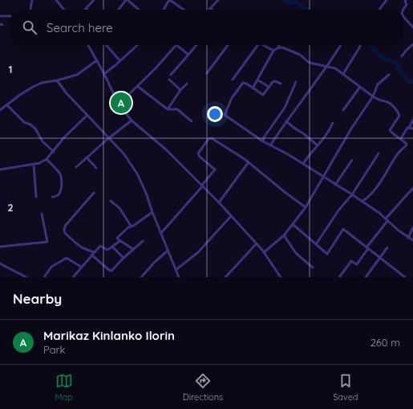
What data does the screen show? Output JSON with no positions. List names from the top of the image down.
{
  "page": {
    "search": "Search here",
    "pins": "A",
    "heading": "Nearby",
    "list": [
      {
        "mark": "A",
        "name": "Marikaz Kinlanko Ilorin",
        "note": "Park",
        "value": "260 m"
      }
    ],
    "nav": ["Map", "Directions", "Saved"]
  },
  "grid": {
    "rows": ["1", "2"]
  }
}
